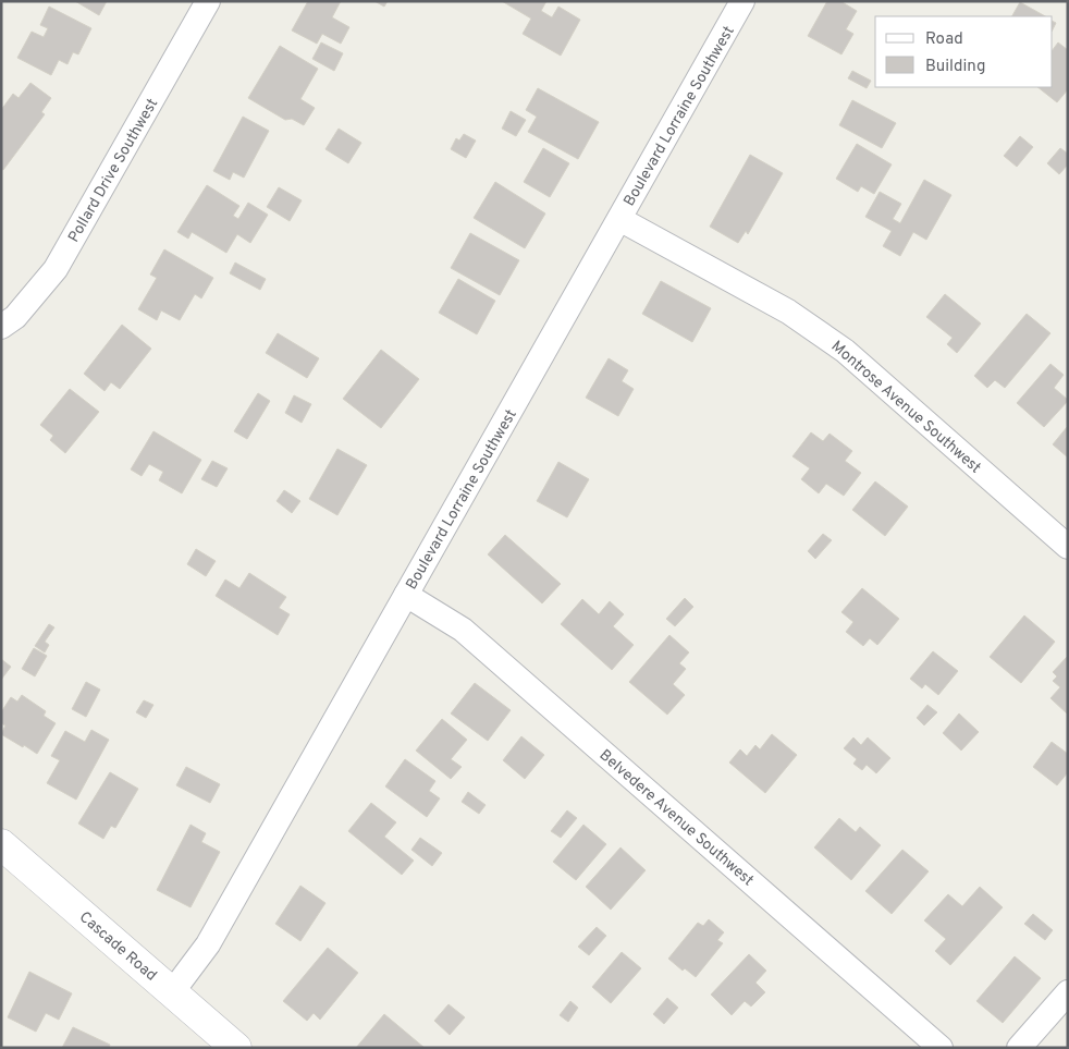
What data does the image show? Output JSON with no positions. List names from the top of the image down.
{
  "streets": {
    "main road": ["Cascade Road"],
    "street": [
      "Boulevard Lorraine Southwest",
      "Pollard Drive Southwest",
      "Montrose Avenue Southwest",
      "Belvedere Avenue Southwest"
    ]
  },
  "crossings": [
    ["Boulevard Lorraine Southwest", "Montrose Avenue Southwest"],
    ["Boulevard Lorraine Southwest", "Belvedere Avenue Southwest"],
    ["Boulevard Lorraine Southwest", "Cascade Road"]
  ],
  "legend": ["Road", "Building"]
}
